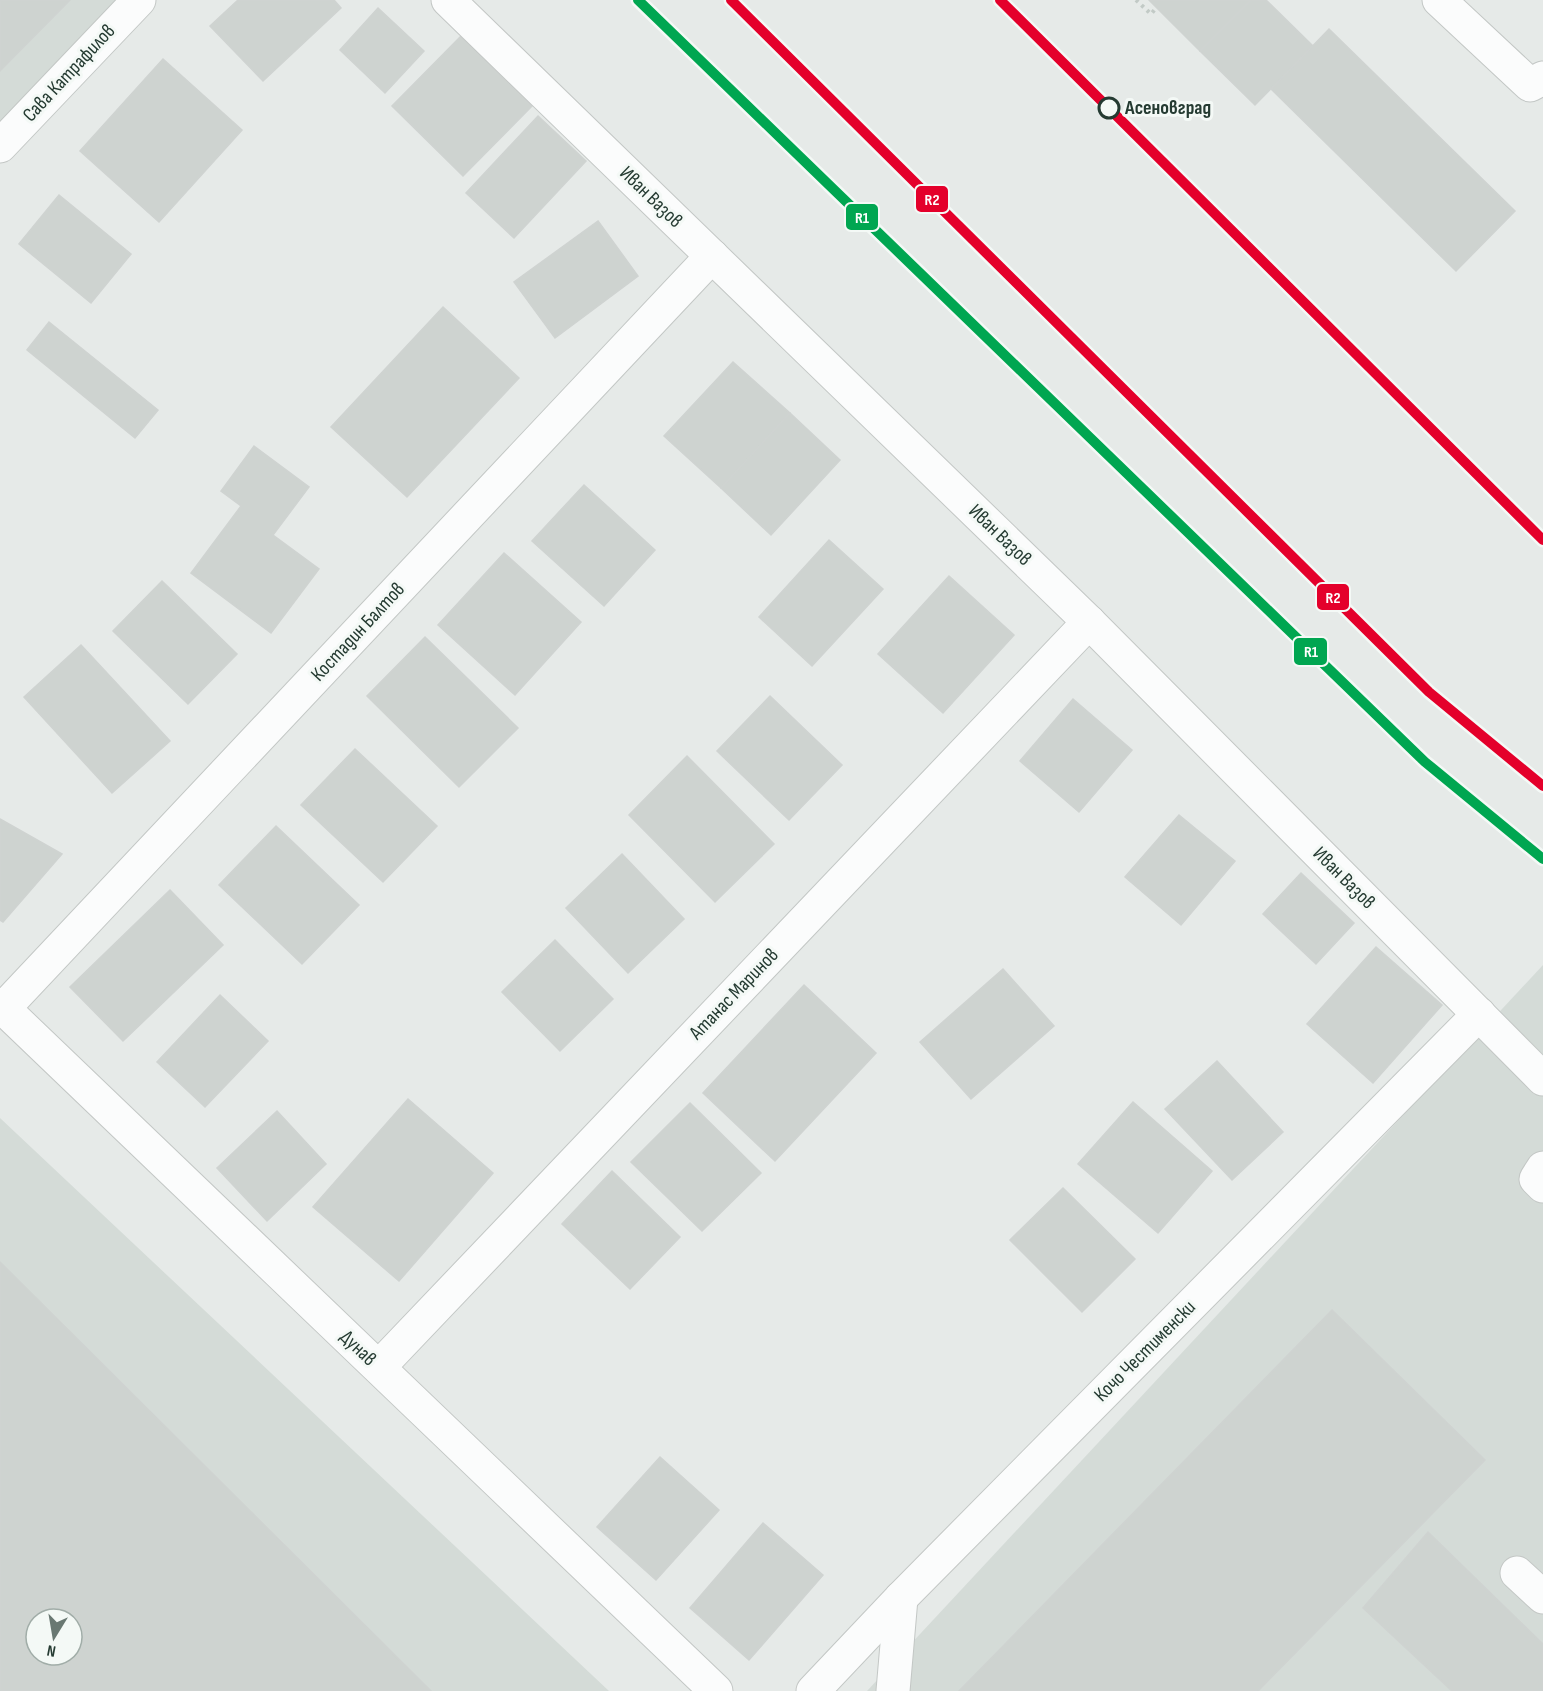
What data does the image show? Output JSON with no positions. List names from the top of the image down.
{
  "streets": {
    "street": [
      "Сава Катрафилов",
      "Иван Вазов",
      "Костадин Балтов",
      "Атанас Маринов",
      "Дунав",
      "Кочо Честименски"
    ]
  },
  "crossings": [
    ["Иван Вазов", "Костадин Балтов"],
    ["Иван Вазов", "Атанас Маринов"],
    ["Иван Вазов", "Кочо Честименски"],
    ["Костадин Балтов", "Дунав"],
    ["Атанас Маринов", "Дунав"]
  ],
  "places": ["Асеновград"],
  "lines": ["transit line R1", "transit line R2"],
  "north": "bottom"
}
